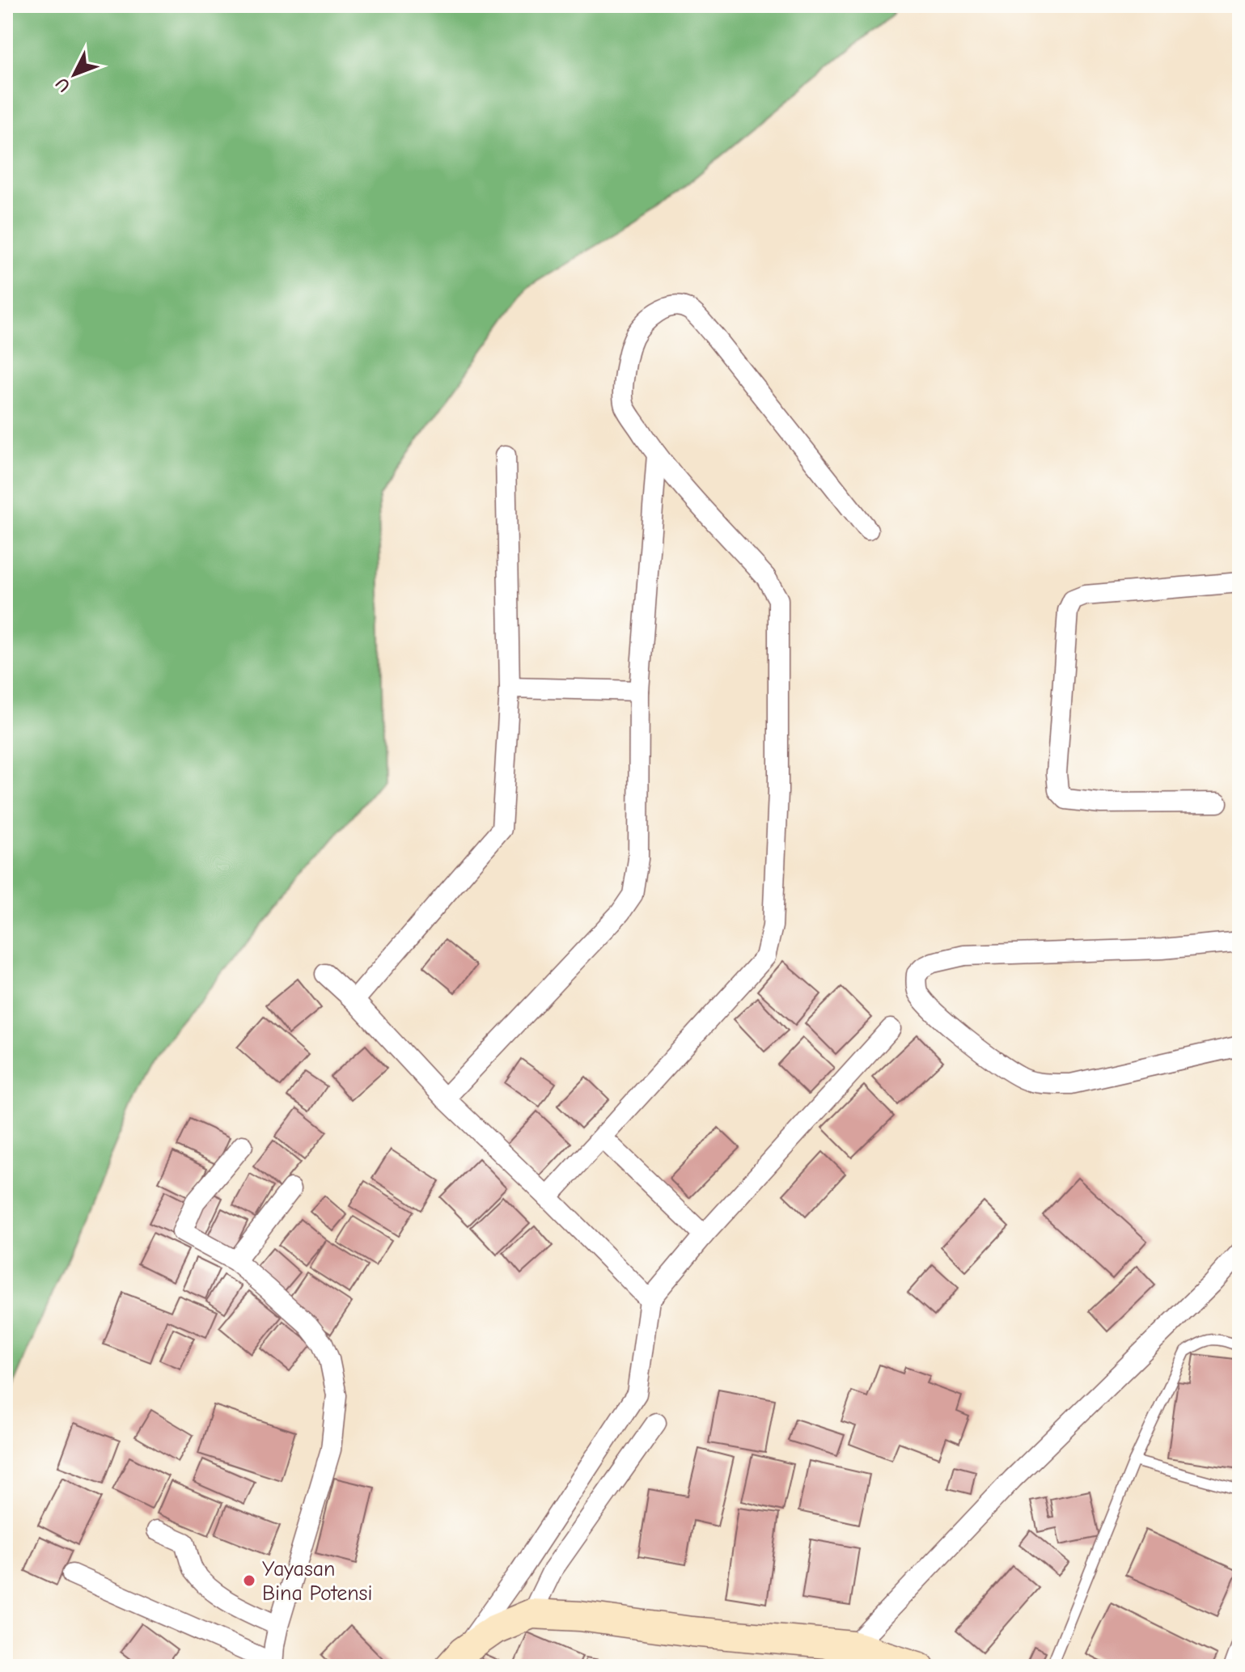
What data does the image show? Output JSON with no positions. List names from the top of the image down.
{
  "places": ["Yayasan Bina Potensi"],
  "north": "bottom left"
}
